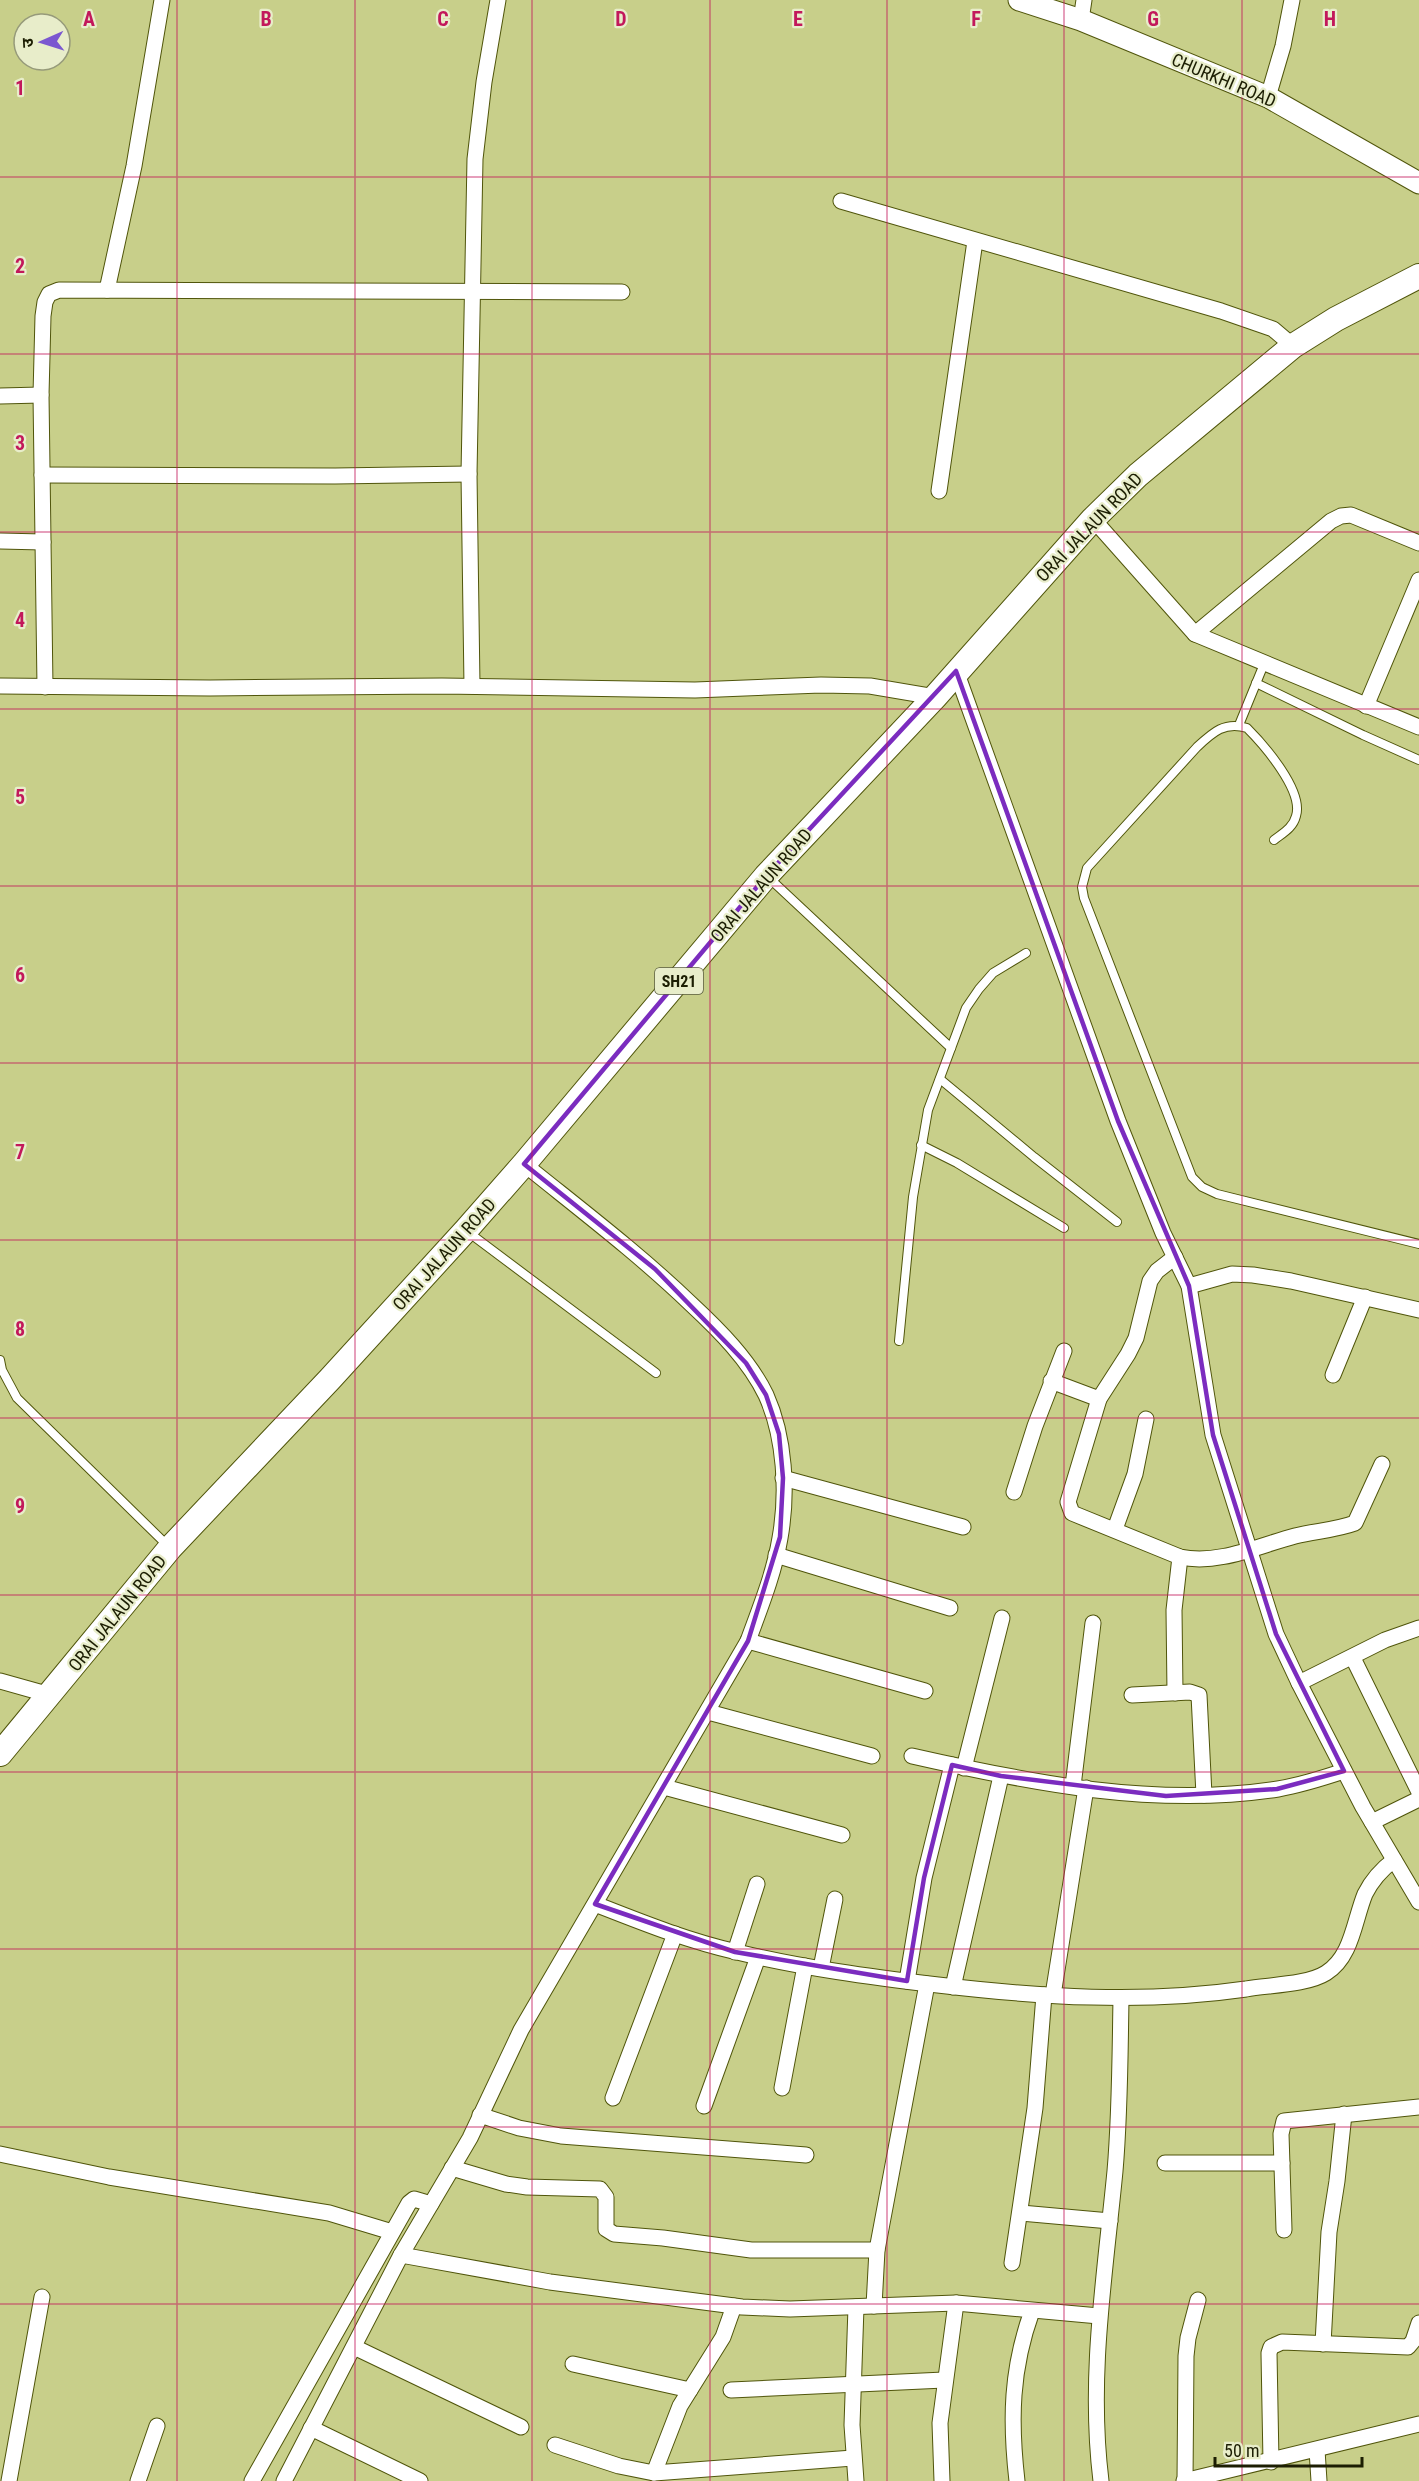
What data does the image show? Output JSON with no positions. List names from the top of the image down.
{
  "streets": {
    "main road": ["ORAI JALAUN ROAD", "SH21"],
    "street": ["CHURKHI ROAD"]
  },
  "scale_bar": "50 m",
  "north": "left",
  "grid": {
    "columns": [
      "A",
      "B",
      "C",
      "D",
      "E",
      "F",
      "G",
      "H"
    ],
    "rows": [
      "1",
      "2",
      "3",
      "4",
      "5",
      "6",
      "7",
      "8",
      "9"
    ]
  }
}
